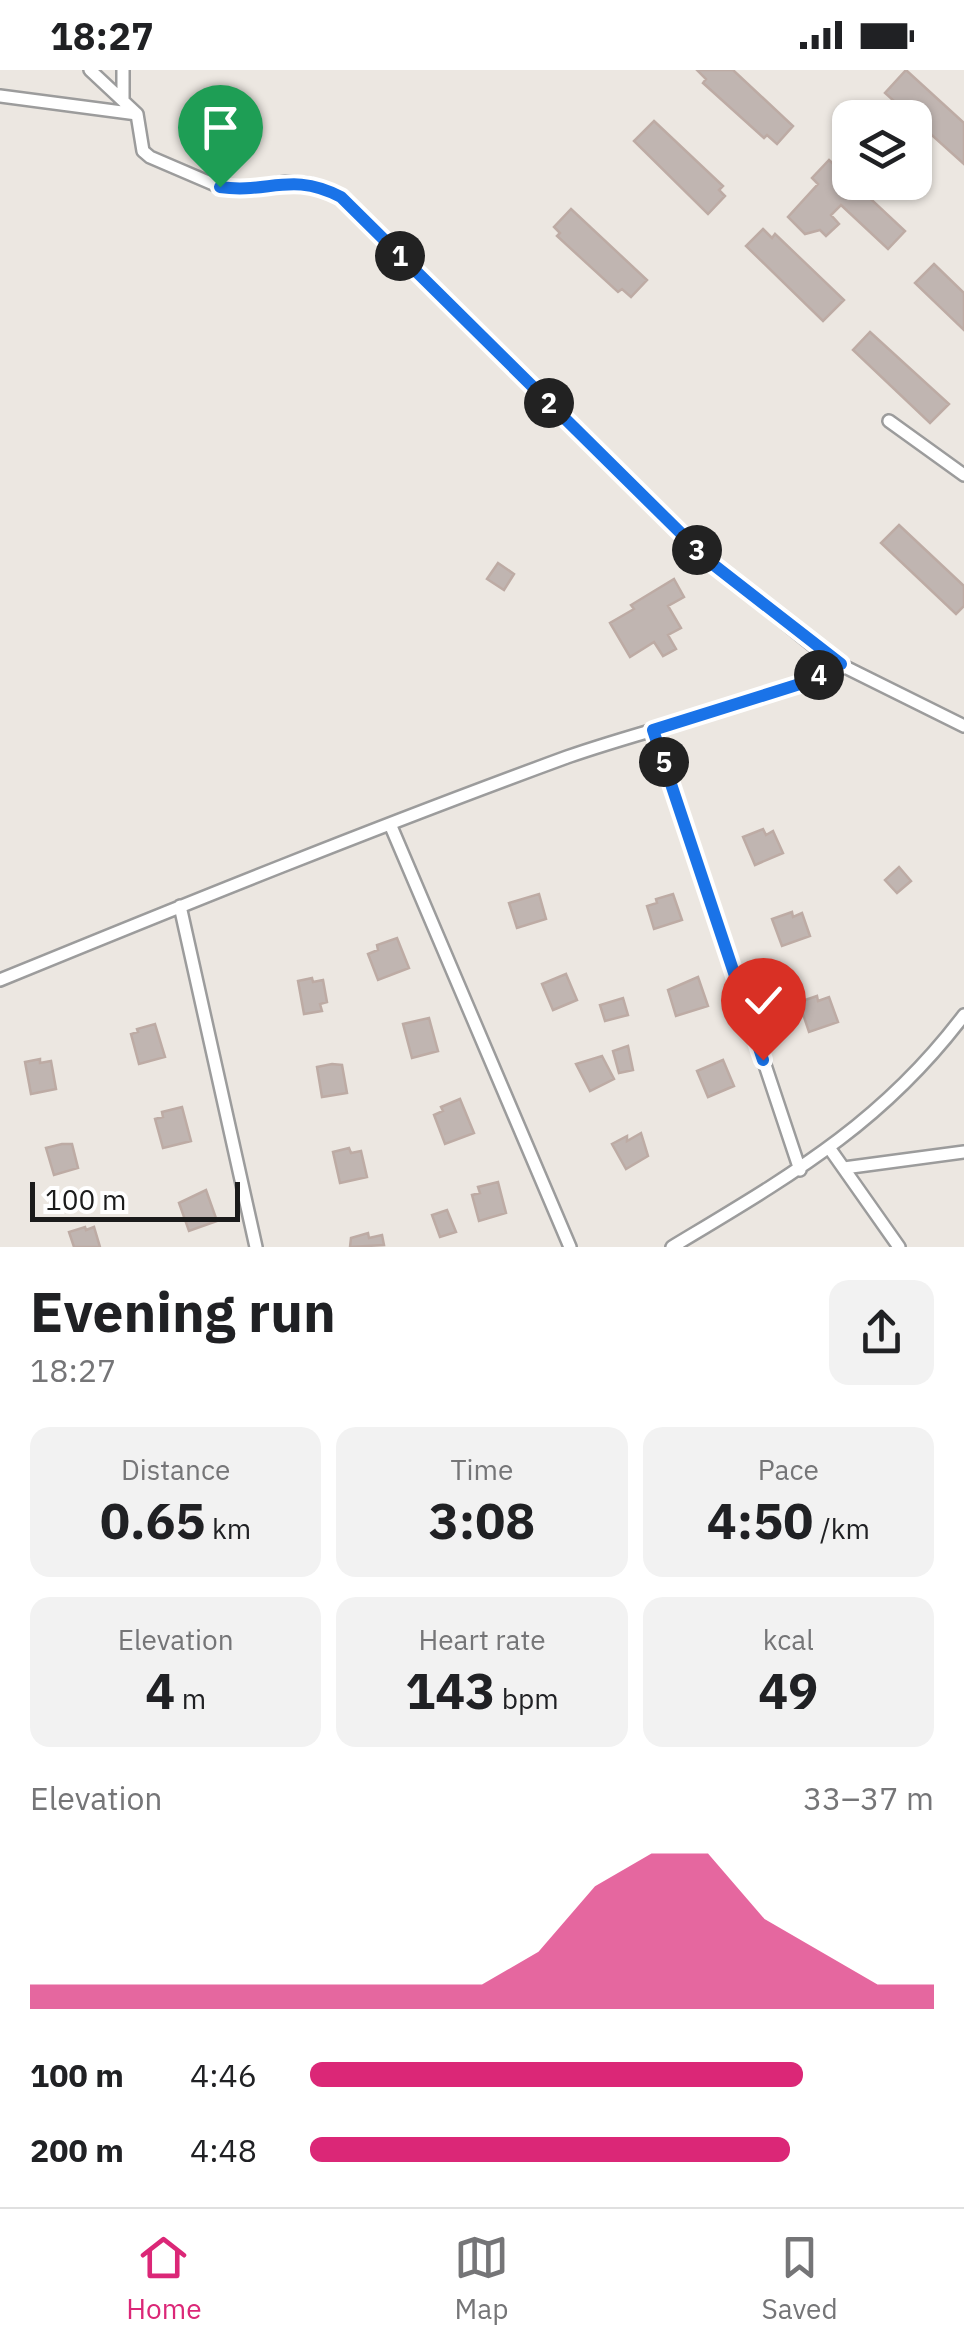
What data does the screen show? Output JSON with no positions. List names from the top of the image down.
{
  "scale_bar": "100 m",
  "page": {
    "status": "18:27",
    "pins": [
      "1",
      "2",
      "3",
      "4",
      "5"
    ],
    "scale": "100 m",
    "heading": ["Evening run", "18:27"],
    "stats": [
      ["Distance", "0.65 km"],
      ["Time", "3:08"],
      ["Pace", "4:50 /km"],
      ["Elevation", "4 m"],
      ["Heart rate", "143 bpm"],
      ["kcal", "49"]
    ],
    "chart": ["Elevation", "33–37 m"],
    "list": [
      {
        "name": "100 m",
        "note": "4:46"
      },
      {
        "name": "200 m",
        "note": "4:48"
      }
    ],
    "tabs": ["Home", "Map", "Saved"]
  }
}
